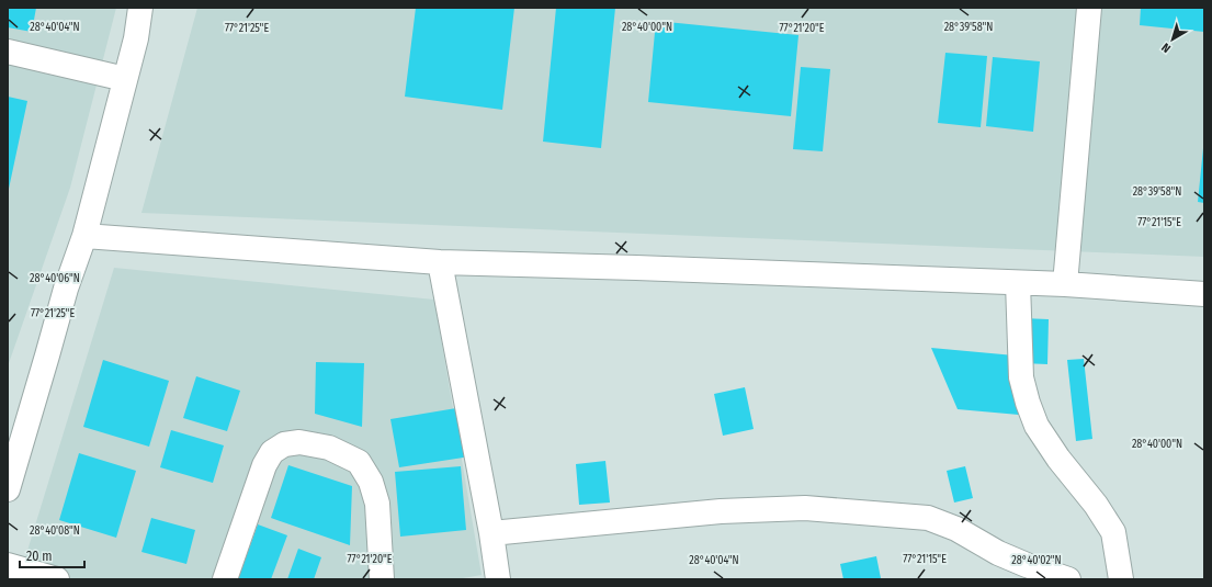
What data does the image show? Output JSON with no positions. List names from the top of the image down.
{
  "scale_bar": "20 m",
  "north": "bottom left",
  "coordinates": [
    "28°40'00\"N",
    "28°39'58\"N",
    "28°40'04\"N",
    "77°21'25\"E",
    "77°21'20\"E",
    "77°21'15\"E",
    "28°40'06\"N",
    "28°40'08\"N",
    "28°40'02\"N"
  ]
}
